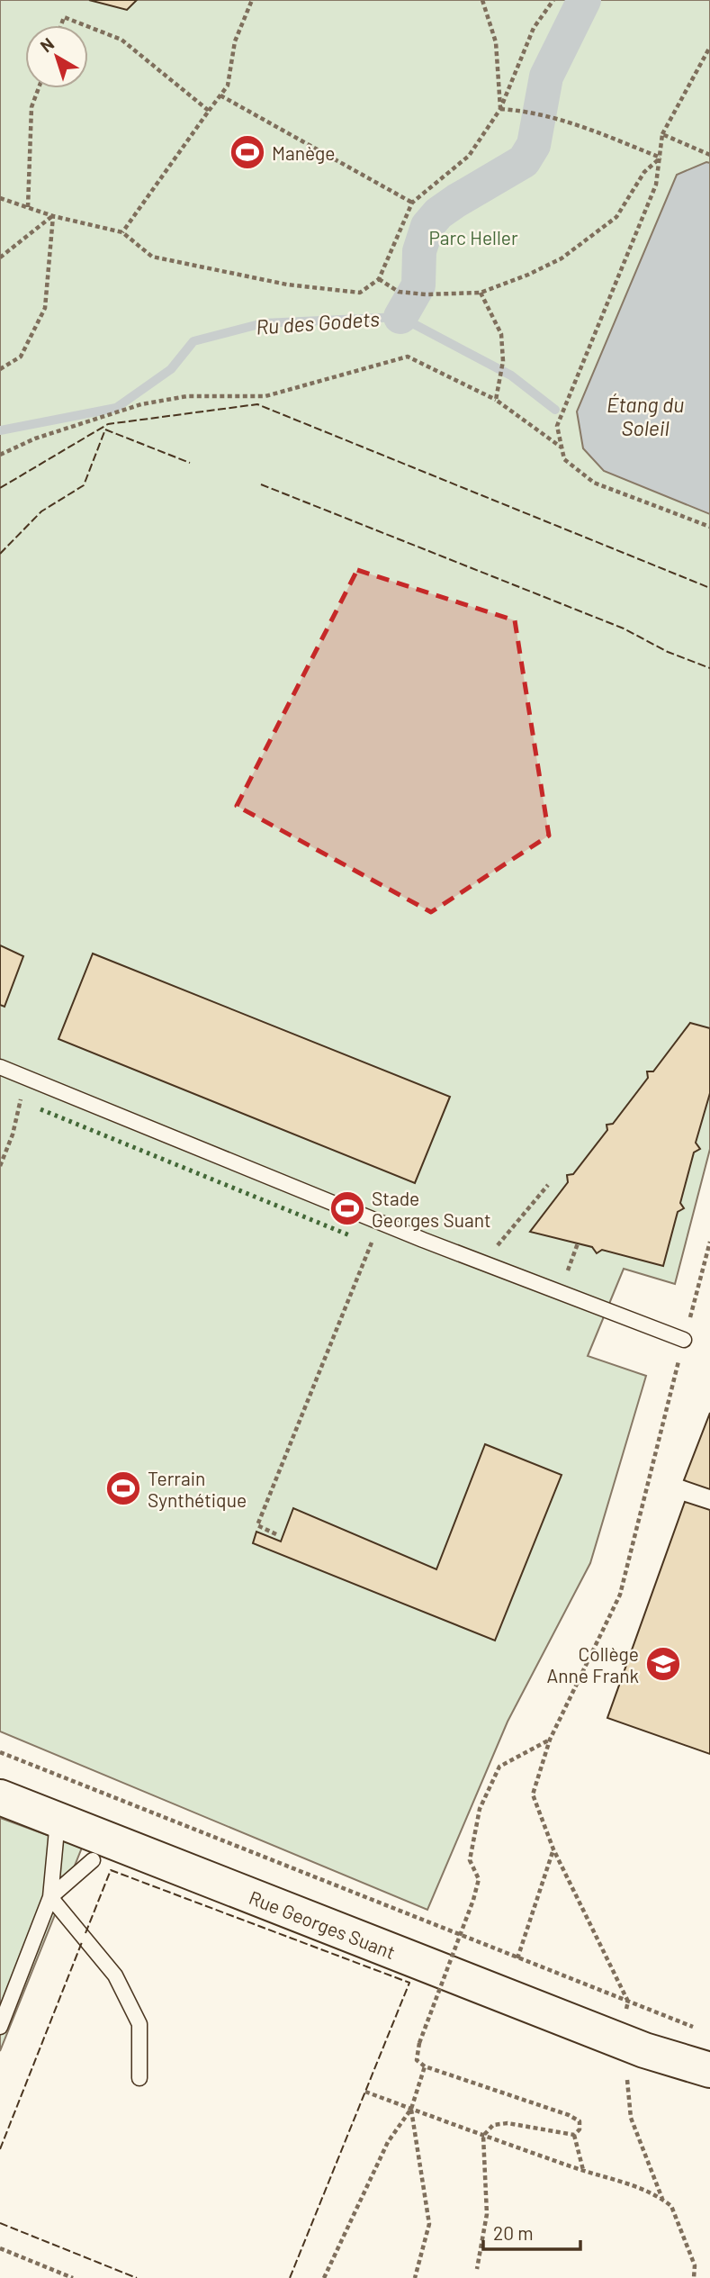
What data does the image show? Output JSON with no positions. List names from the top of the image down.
{
  "streets": {
    "main road": ["Rue Georges Suant"]
  },
  "water": ["Ru des Godets", "Étang du Soleil"],
  "parks": ["Parc Heller"],
  "places": {
    "sports": ["Manège", "Stade Georges Suant", "Terrain Synthétique"],
    "school or university": ["Collège Anne Frank"]
  },
  "scale_bar": "20 m",
  "north": "top left"
}
